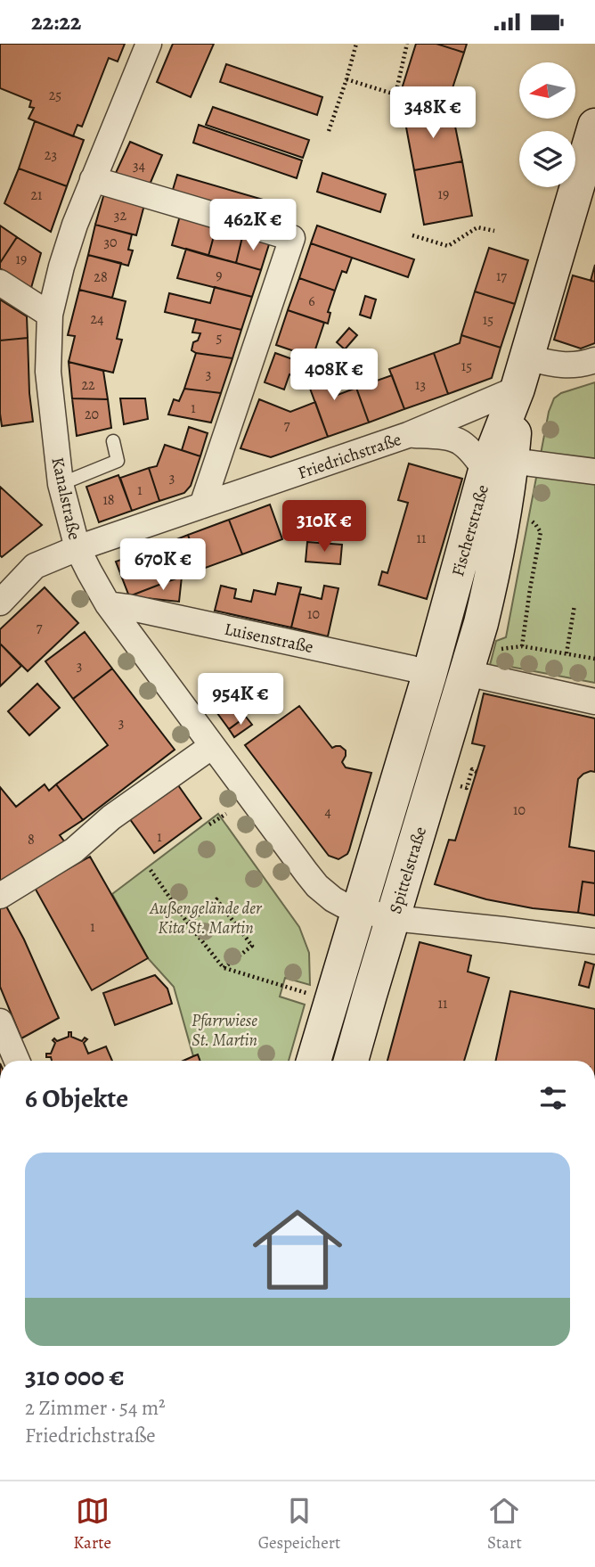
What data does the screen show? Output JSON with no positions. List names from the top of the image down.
{
  "streets": {
    "main road": ["Fischerstraße", "Spittelstraße"],
    "street": ["Friedrichstraße", "Kanalstraße", "Luisenstraße"]
  },
  "crossings": [
    ["Friedrichstraße", "Kanalstraße"],
    ["Friedrichstraße", "Fischerstraße"],
    ["Kanalstraße", "Luisenstraße"],
    ["Kanalstraße", "Spittelstraße"],
    ["Fischerstraße", "Luisenstraße"],
    ["Fischerstraße", "Spittelstraße"],
    ["Luisenstraße", "Spittelstraße"]
  ],
  "parks": ["Außengelände der Kita St. Martin", "Pfarrwiese St. Martin"],
  "house_numbers": [
    "25",
    "23",
    "34",
    "19",
    "21",
    "32",
    "30",
    "19",
    "9",
    "17",
    "28",
    "6",
    "24",
    "15",
    "5",
    "15",
    "3",
    "22",
    "13",
    "1",
    "20",
    "7",
    "3",
    "1",
    "18",
    "11",
    "10",
    "7",
    "3",
    "3",
    "10",
    "4",
    "1",
    "8",
    "1",
    "11"
  ],
  "north": "left",
  "page": {
    "status": "22:22",
    "price": [
      "348K €",
      "462K €",
      "408K €",
      "310K €",
      "670K €",
      "954K €"
    ],
    "heading": "6 Objekte",
    "list": [
      {
        "name": "310 000 €",
        "note": "2 Zimmer · 54 m² · Friedrichstraße"
      }
    ],
    "tabs": ["Karte", "Gespeichert", "Start"]
  }
}
